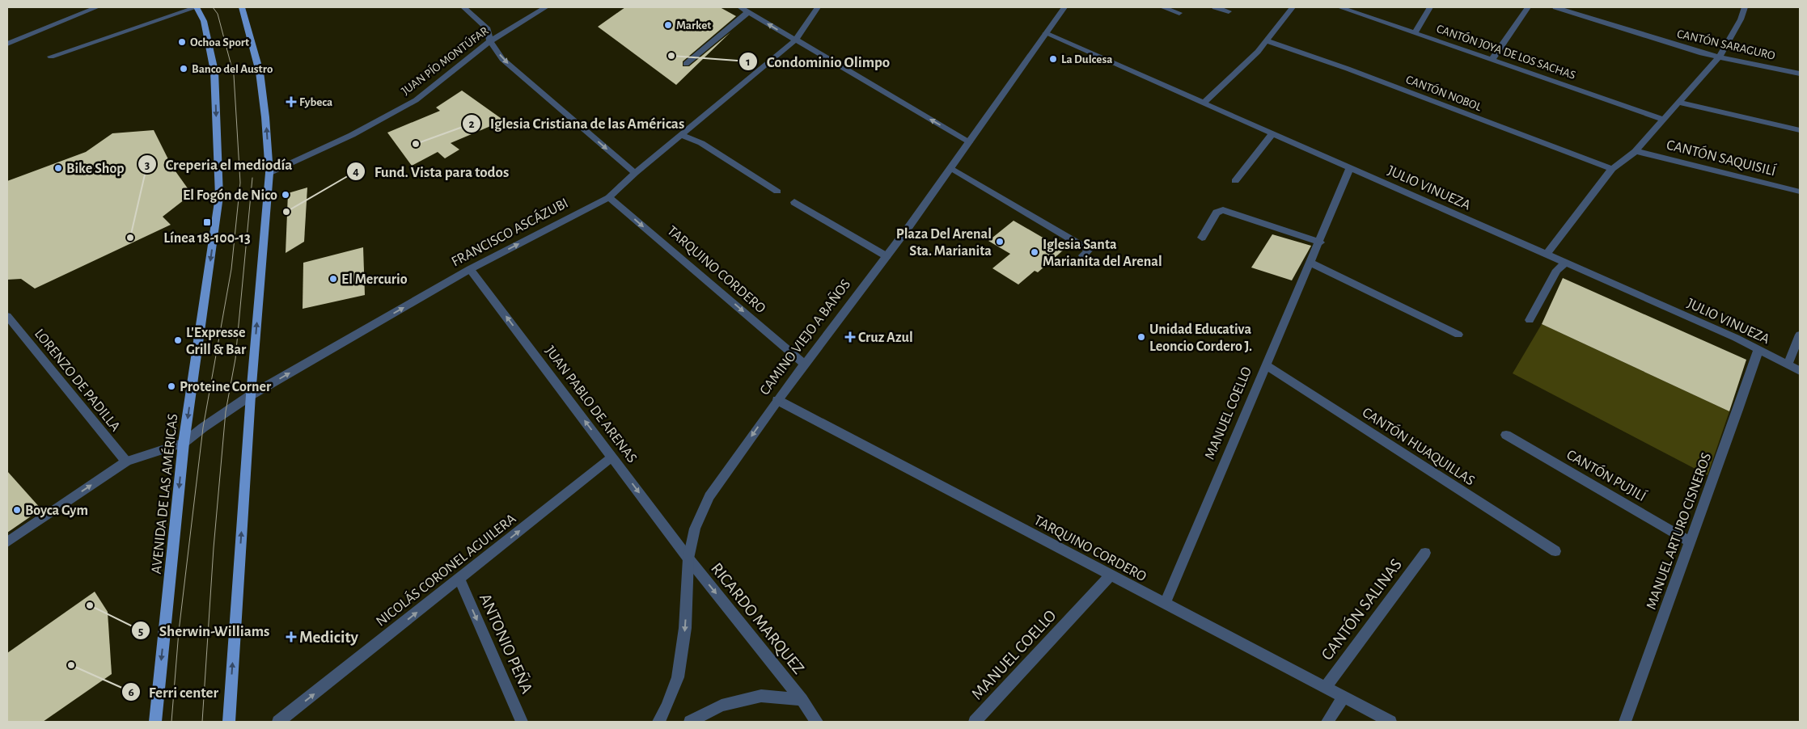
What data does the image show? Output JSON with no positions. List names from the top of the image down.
{
  "streets": {
    "main road": ["AVENIDA DE LAS AMÉRICAS"],
    "street": [
      "CANTÓN SARAGURO",
      "CANTÓN JOYA DE LOS SACHAS",
      "JUAN PÍO MONTÚFAR",
      "CANTÓN NOBOL",
      "CANTÓN SAQUISILÍ",
      "JULIO VINUEZA",
      "FRANCISCO ASCÁZUBI",
      "TARQUINO CORDERO",
      "CAMINO VIEJO A BAÑOS",
      "LORENZO DE PADILLA",
      "JUAN PABLO DE ARENAS",
      "MANUEL COELLO",
      "CANTÓN HUAQUILLAS",
      "CANTÓN PUJILÍ",
      "MANUEL ARTURO CISNEROS",
      "NICOLÁS CORONEL AGUILERA",
      "CANTÓN SALINAS",
      "RICARDO MARQUEZ",
      "ANTONIO PEÑA"
    ]
  },
  "crossings": [
    ["JULIO VINUEZA", "CAMINO VIEJO A BAÑOS"],
    ["JULIO VINUEZA", "MANUEL COELLO"],
    ["JULIO VINUEZA", "MANUEL ARTURO CISNEROS"],
    ["FRANCISCO ASCÁZUBI", "TARQUINO CORDERO"],
    ["FRANCISCO ASCÁZUBI", "LORENZO DE PADILLA"],
    ["FRANCISCO ASCÁZUBI", "JUAN PABLO DE ARENAS"],
    ["FRANCISCO ASCÁZUBI", "AVENIDA DE LAS AMÉRICAS"],
    ["TARQUINO CORDERO", "CAMINO VIEJO A BAÑOS"],
    ["TARQUINO CORDERO", "MANUEL COELLO"],
    ["TARQUINO CORDERO", "CANTÓN SALINAS"],
    ["CAMINO VIEJO A BAÑOS", "JUAN PABLO DE ARENAS"],
    ["CAMINO VIEJO A BAÑOS", "RICARDO MARQUEZ"],
    ["JUAN PABLO DE ARENAS", "NICOLÁS CORONEL AGUILERA"],
    ["JUAN PABLO DE ARENAS", "RICARDO MARQUEZ"],
    ["MANUEL COELLO", "CANTÓN HUAQUILLAS"],
    ["CANTÓN PUJILÍ", "MANUEL ARTURO CISNEROS"],
    ["NICOLÁS CORONEL AGUILERA", "ANTONIO PEÑA"]
  ],
  "one_way": [
    "FRANCISCO ASCÁZUBI",
    "CAMINO VIEJO A BAÑOS",
    "NICOLÁS CORONEL AGUILERA",
    "RICARDO MARQUEZ",
    "ANTONIO PEÑA"
  ],
  "places": {
    "other": [
      "Market",
      "Ochoa Sport",
      "Condominio Olimpo",
      "La Dulcesa",
      "Banco del Austro",
      "Iglesia Cristiana de las Américas",
      "Bike Shop",
      "El Fogón de Nico",
      "Fund. Vista para todos",
      "Creperia el mediodía",
      "Plaza Del Arenal Sta. Marianita",
      "Iglesia Santa Marianita del Arenal",
      "El Mercurio",
      "Unidad Educativa Leoncio Cordero J.",
      "L'Expresse Grill & Bar",
      "Proteine Corner",
      "Boyca Gym",
      "Sherwin-Williams",
      "Ferri center"
    ],
    "health": ["Fybeca", "Cruz Azul", "Medicity"],
    "transit": ["Línea 18-100-13"]
  }
}
